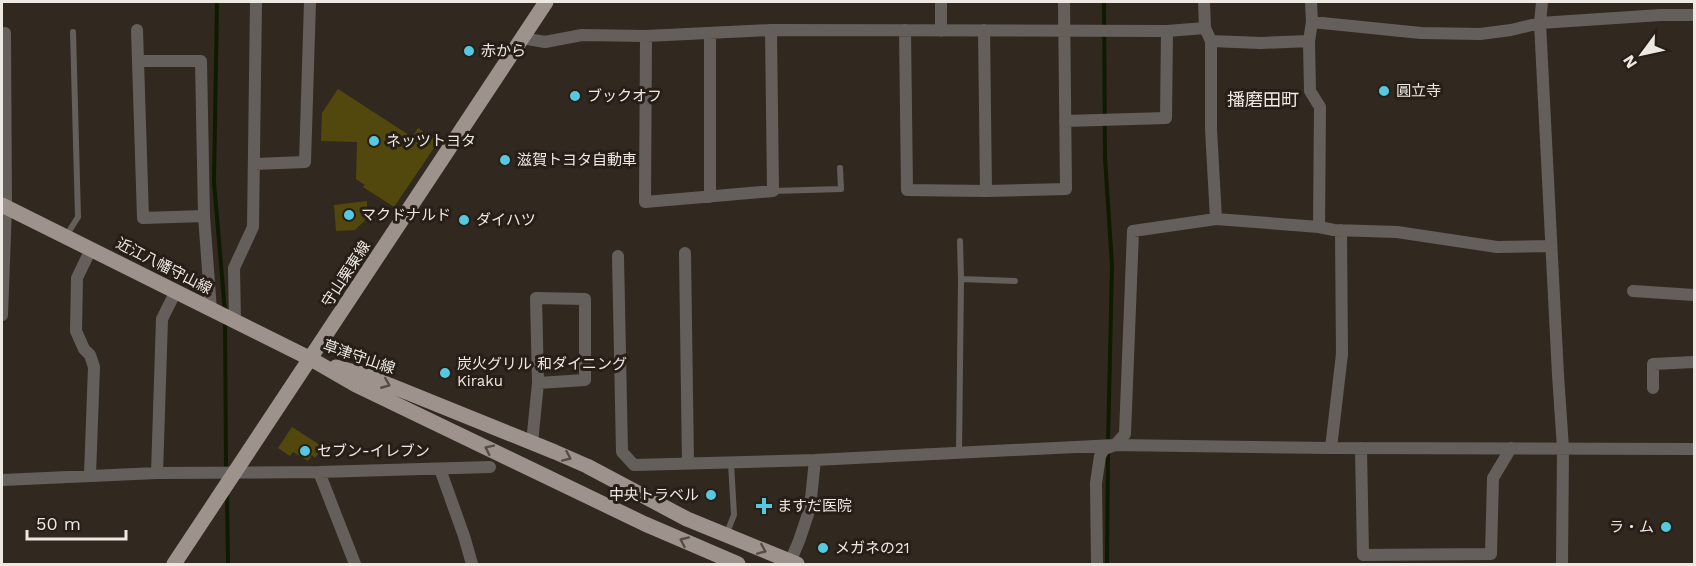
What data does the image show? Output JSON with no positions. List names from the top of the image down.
{
  "streets": {
    "main road": ["近江八幡守山線", "守山栗東線", "草津守山線"]
  },
  "crossings": [
    ["近江八幡守山線", "守山栗東線"],
    ["近江八幡守山線", "草津守山線"],
    ["守山栗東線", "草津守山線"]
  ],
  "districts": ["播磨田町"],
  "places": {
    "other": [
      "赤から",
      "圓立寺",
      "ブックオフ",
      "ネッツトヨタ",
      "滋賀トヨタ自動車",
      "マクドナルド",
      "ダイハツ",
      "炭火グリル 和ダイニング Kiraku",
      "セブン-イレブン",
      "中央トラベル",
      "ラ・ム",
      "メガネの21"
    ],
    "health": ["ますだ医院"]
  },
  "scale_bar": "50 m",
  "north": "bottom left"
}
